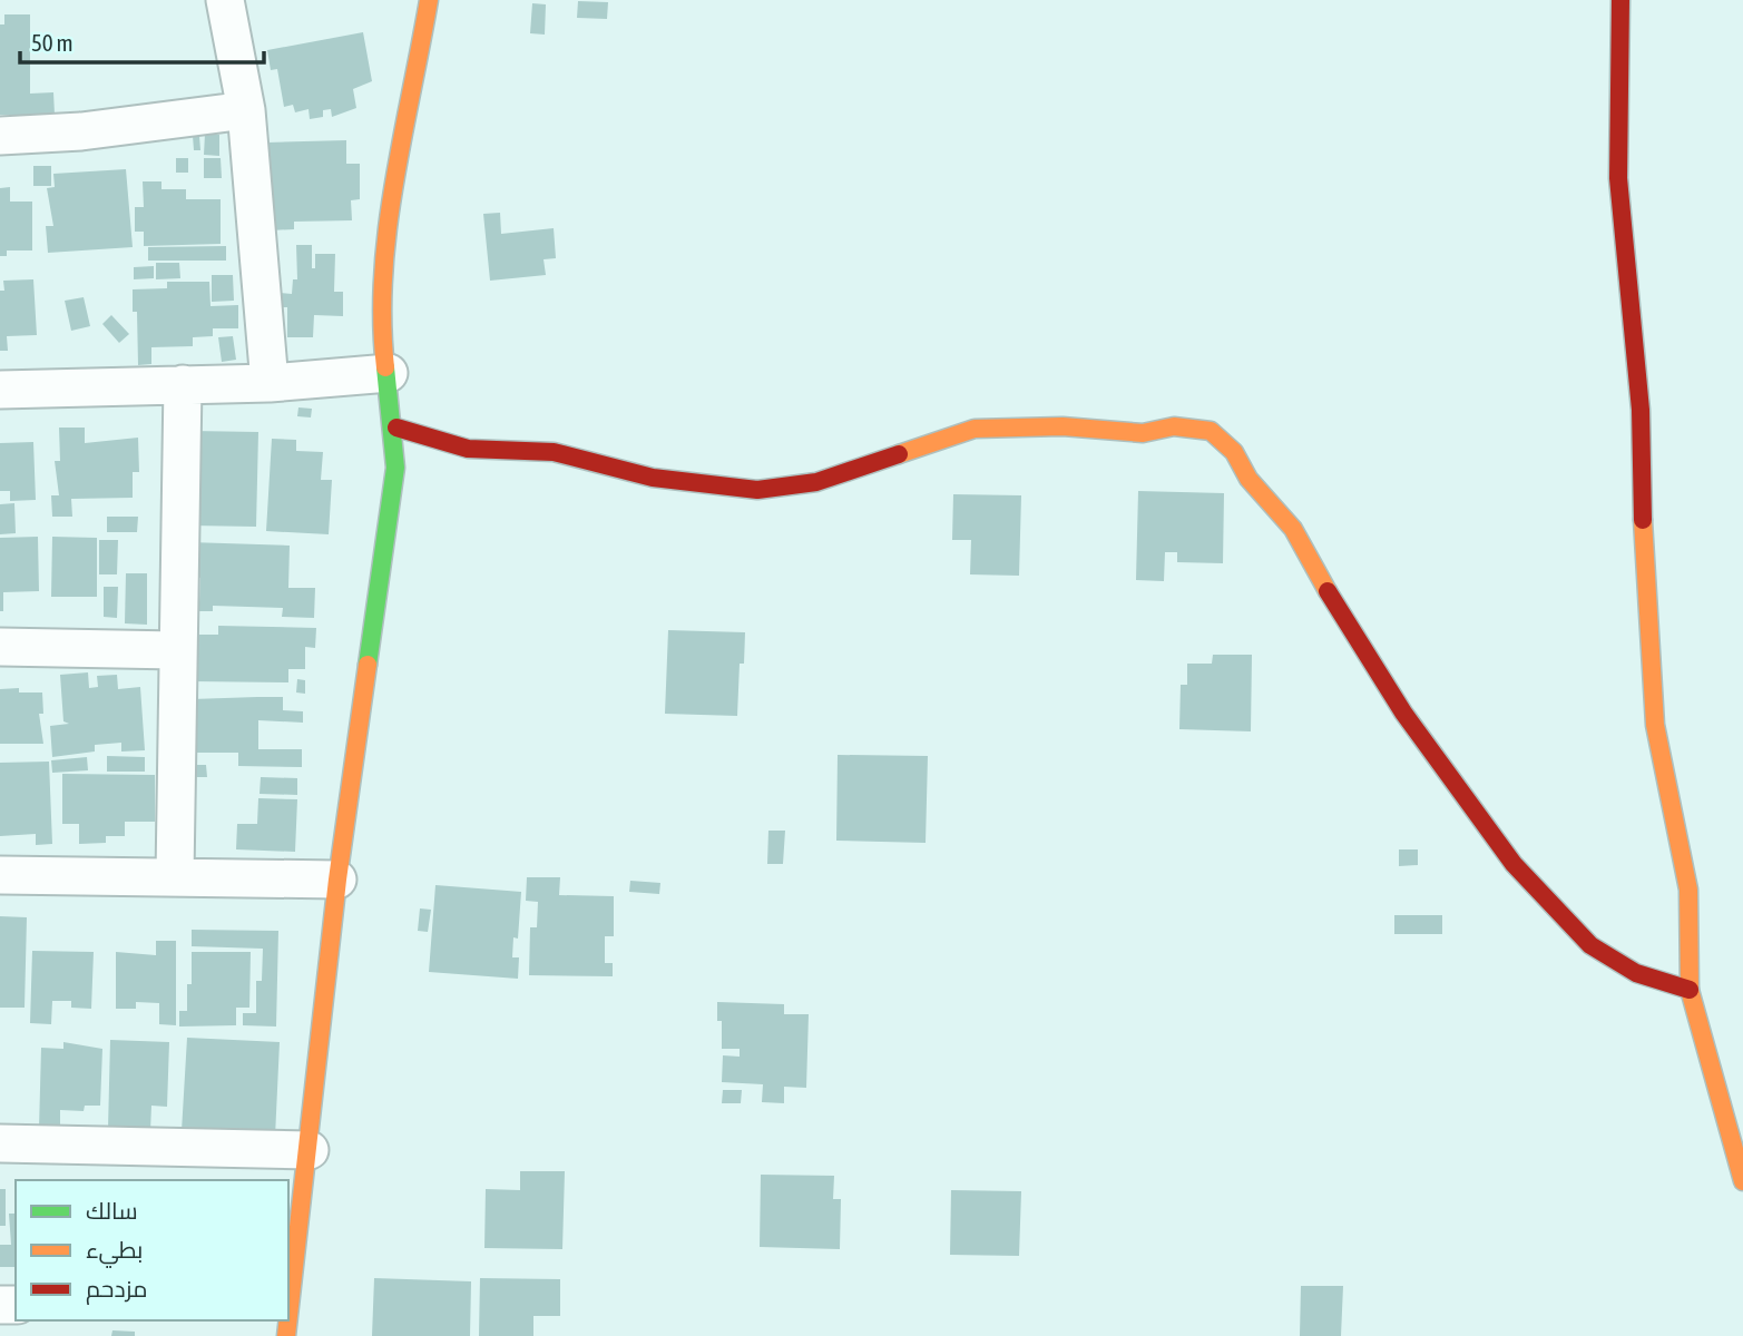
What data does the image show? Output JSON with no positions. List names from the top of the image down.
{
  "legend": ["سالك", "بطيء", "مزدحم"],
  "scale_bar": "50 m"
}
